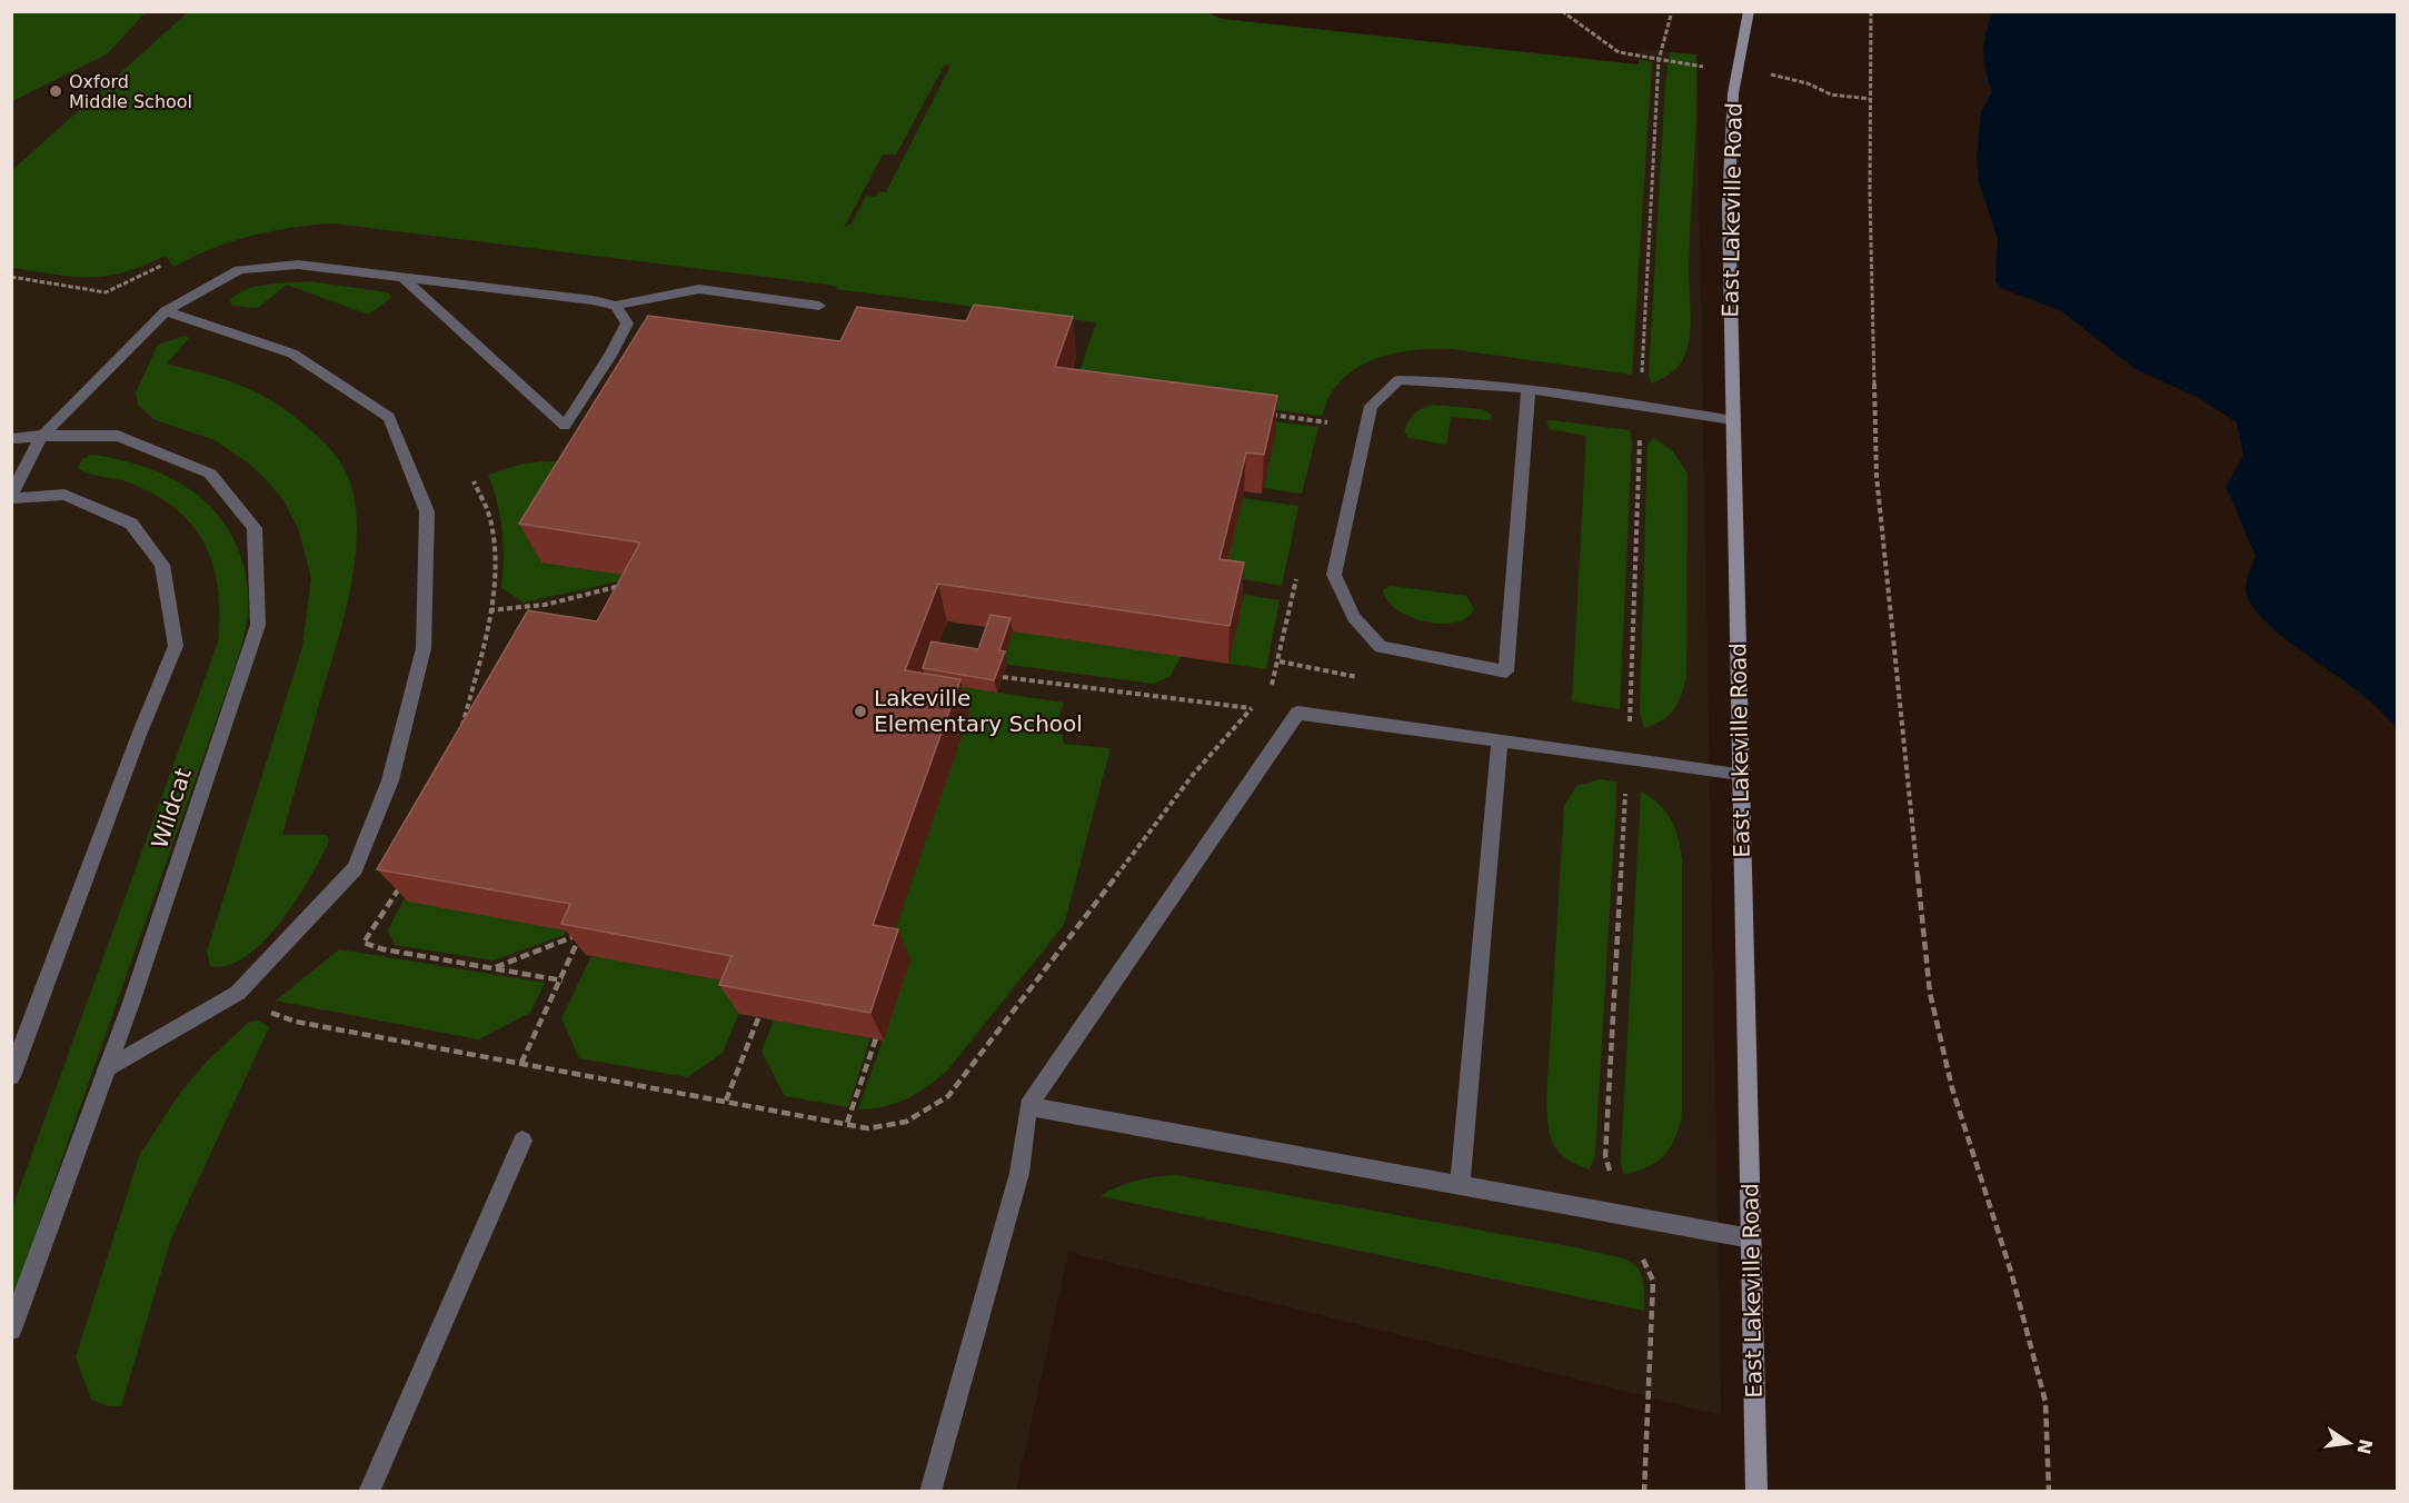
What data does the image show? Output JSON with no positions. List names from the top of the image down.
{
  "streets": {
    "main road": ["East Lakeville Road"],
    "street": ["Wildcat"]
  },
  "places": ["Oxford Middle School", "Lakeville Elementary School"],
  "north": "right"
}
